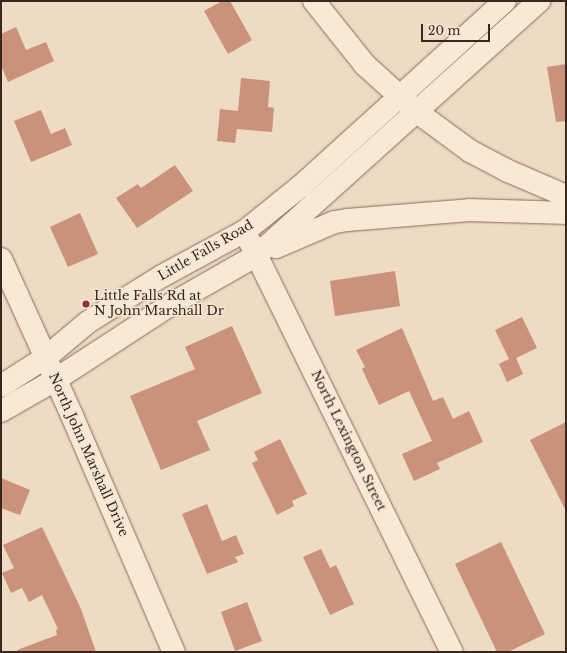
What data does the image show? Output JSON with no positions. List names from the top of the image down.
{
  "streets": {
    "street": ["Little Falls Road", "North Lexington Street", "North John Marshall Drive"]
  },
  "crossings": [
    ["Little Falls Road", "North Lexington Street"],
    ["Little Falls Road", "North John Marshall Drive"]
  ],
  "places": ["Little Falls Rd at N John Marshall Dr"],
  "scale_bar": "20 m"
}
